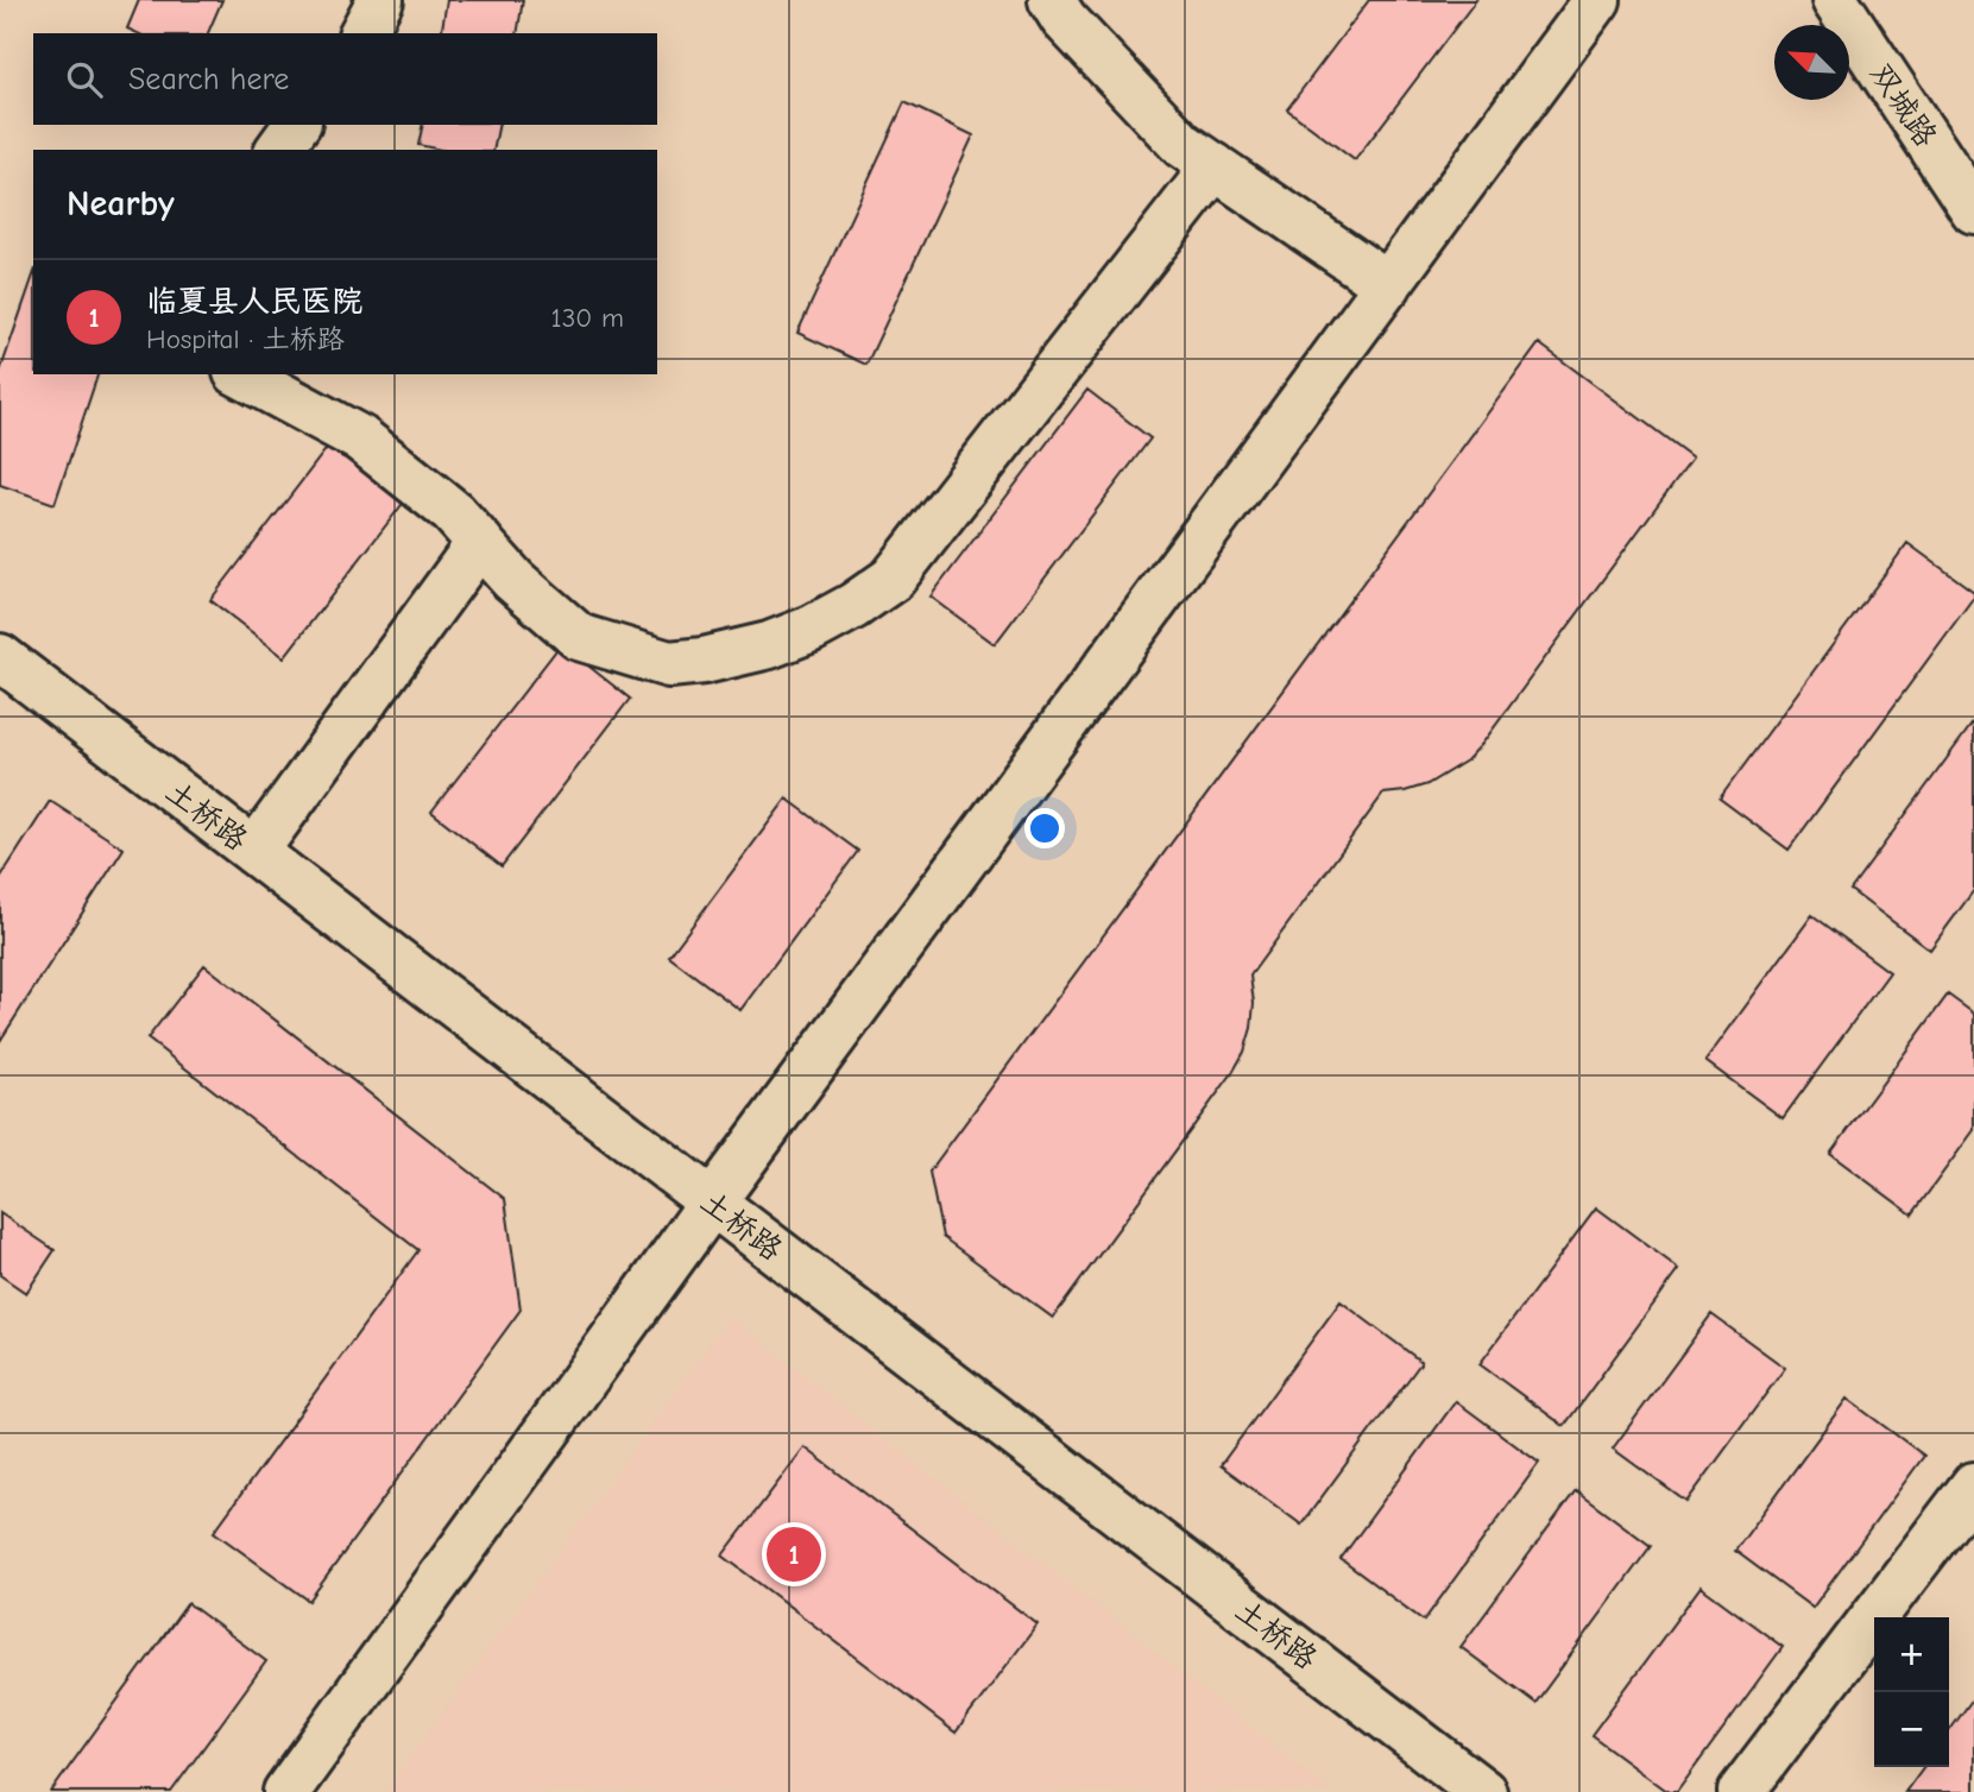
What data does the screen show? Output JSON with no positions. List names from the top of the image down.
{
  "streets": {
    "street": ["双城路", "土桥路"]
  },
  "north": "top left",
  "page": {
    "search": "Search here",
    "heading": "Nearby",
    "list": [
      {
        "mark": "1",
        "name": "临夏县人民医院",
        "note": "Hospital · 土桥路",
        "value": "130 m"
      }
    ],
    "pins": "1",
    "map_buttons": ["+", "−"]
  }
}
